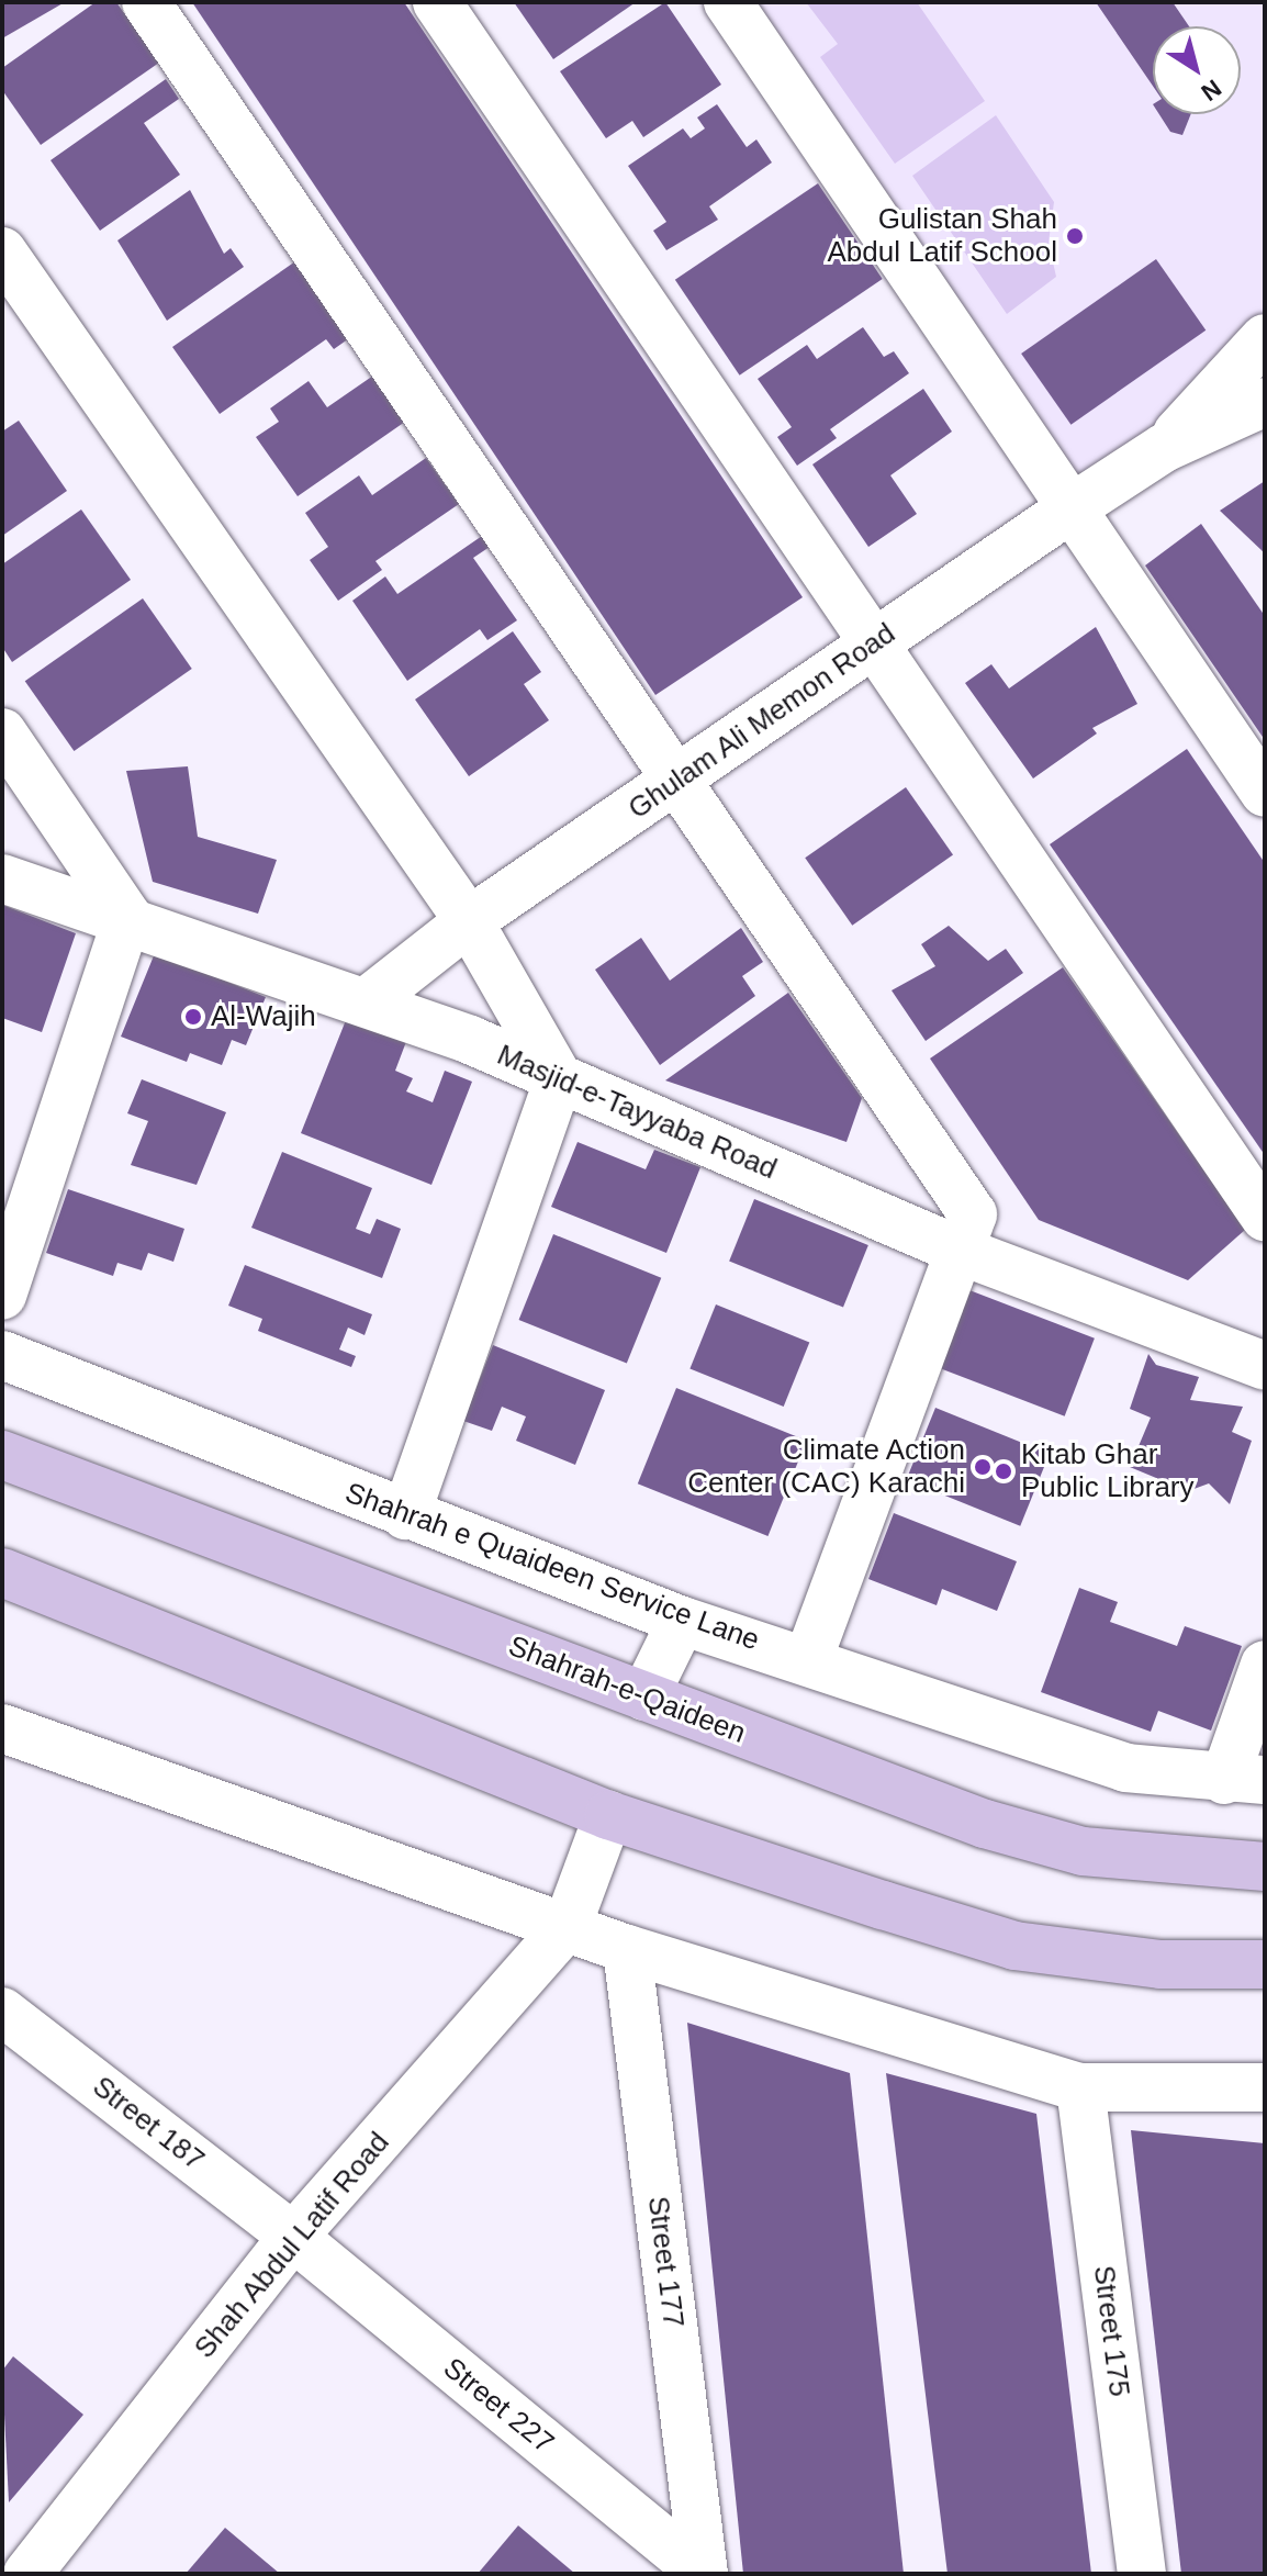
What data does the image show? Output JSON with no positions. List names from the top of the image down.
{
  "streets": {
    "main road": ["Shahrah-e-Qaideen"],
    "street": [
      "Ghulam Ali Memon Road",
      "Masjid-e-Tayyaba Road",
      "Shahrah e Quaideen Service Lane",
      "Street 187",
      "Shah Abdul Latif Road",
      "Street 177",
      "Street 175",
      "Street 227"
    ]
  },
  "crossings": [
    ["Ghulam Ali Memon Road", "Masjid-e-Tayyaba Road"],
    ["Street 187", "Shah Abdul Latif Road"],
    ["Street 187", "Street 227"],
    ["Shah Abdul Latif Road", "Street 227"],
    ["Street 177", "Street 227"]
  ],
  "places": [
    "Gulistan Shah Abdul Latif School",
    "Al-Wajih",
    "Climate Action Center (CAC) Karachi",
    "Kitab Ghar Public Library"
  ],
  "north": "bottom right"
}
